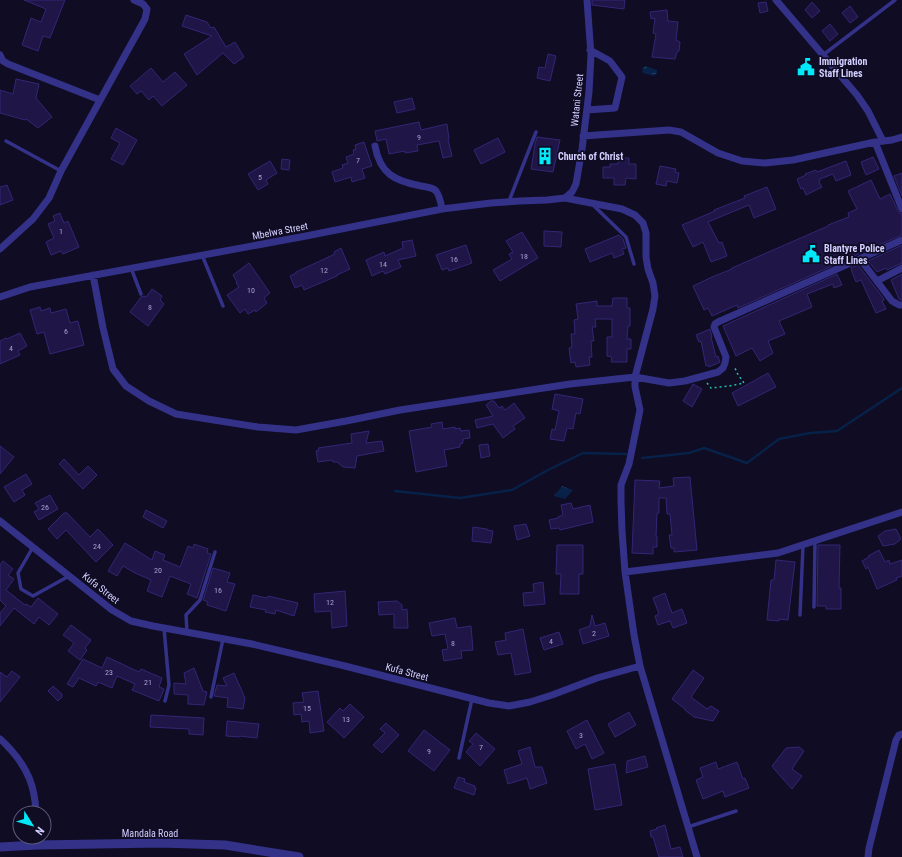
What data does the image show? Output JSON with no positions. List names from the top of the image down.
{
  "streets": {
    "street": [
      "Watani Street",
      "Mbelwa Street",
      "Kufa Street",
      "Mandala Road"
    ]
  },
  "crossings": [
    ["Watani Street", "Mbelwa Street"]
  ],
  "places": {
    "public building": ["Immigration Staff Lines", "Blantyre Police Staff Lines"],
    "building": ["Church of Christ"]
  },
  "house_numbers": [
    "9",
    "7",
    "5",
    "1",
    "18",
    "16",
    "14",
    "12",
    "10",
    "8",
    "6",
    "4",
    "26",
    "24",
    "20",
    "16",
    "12",
    "2",
    "4",
    "8",
    "23",
    "21",
    "15",
    "13",
    "3",
    "7",
    "9"
  ],
  "north": "bottom right"
}
